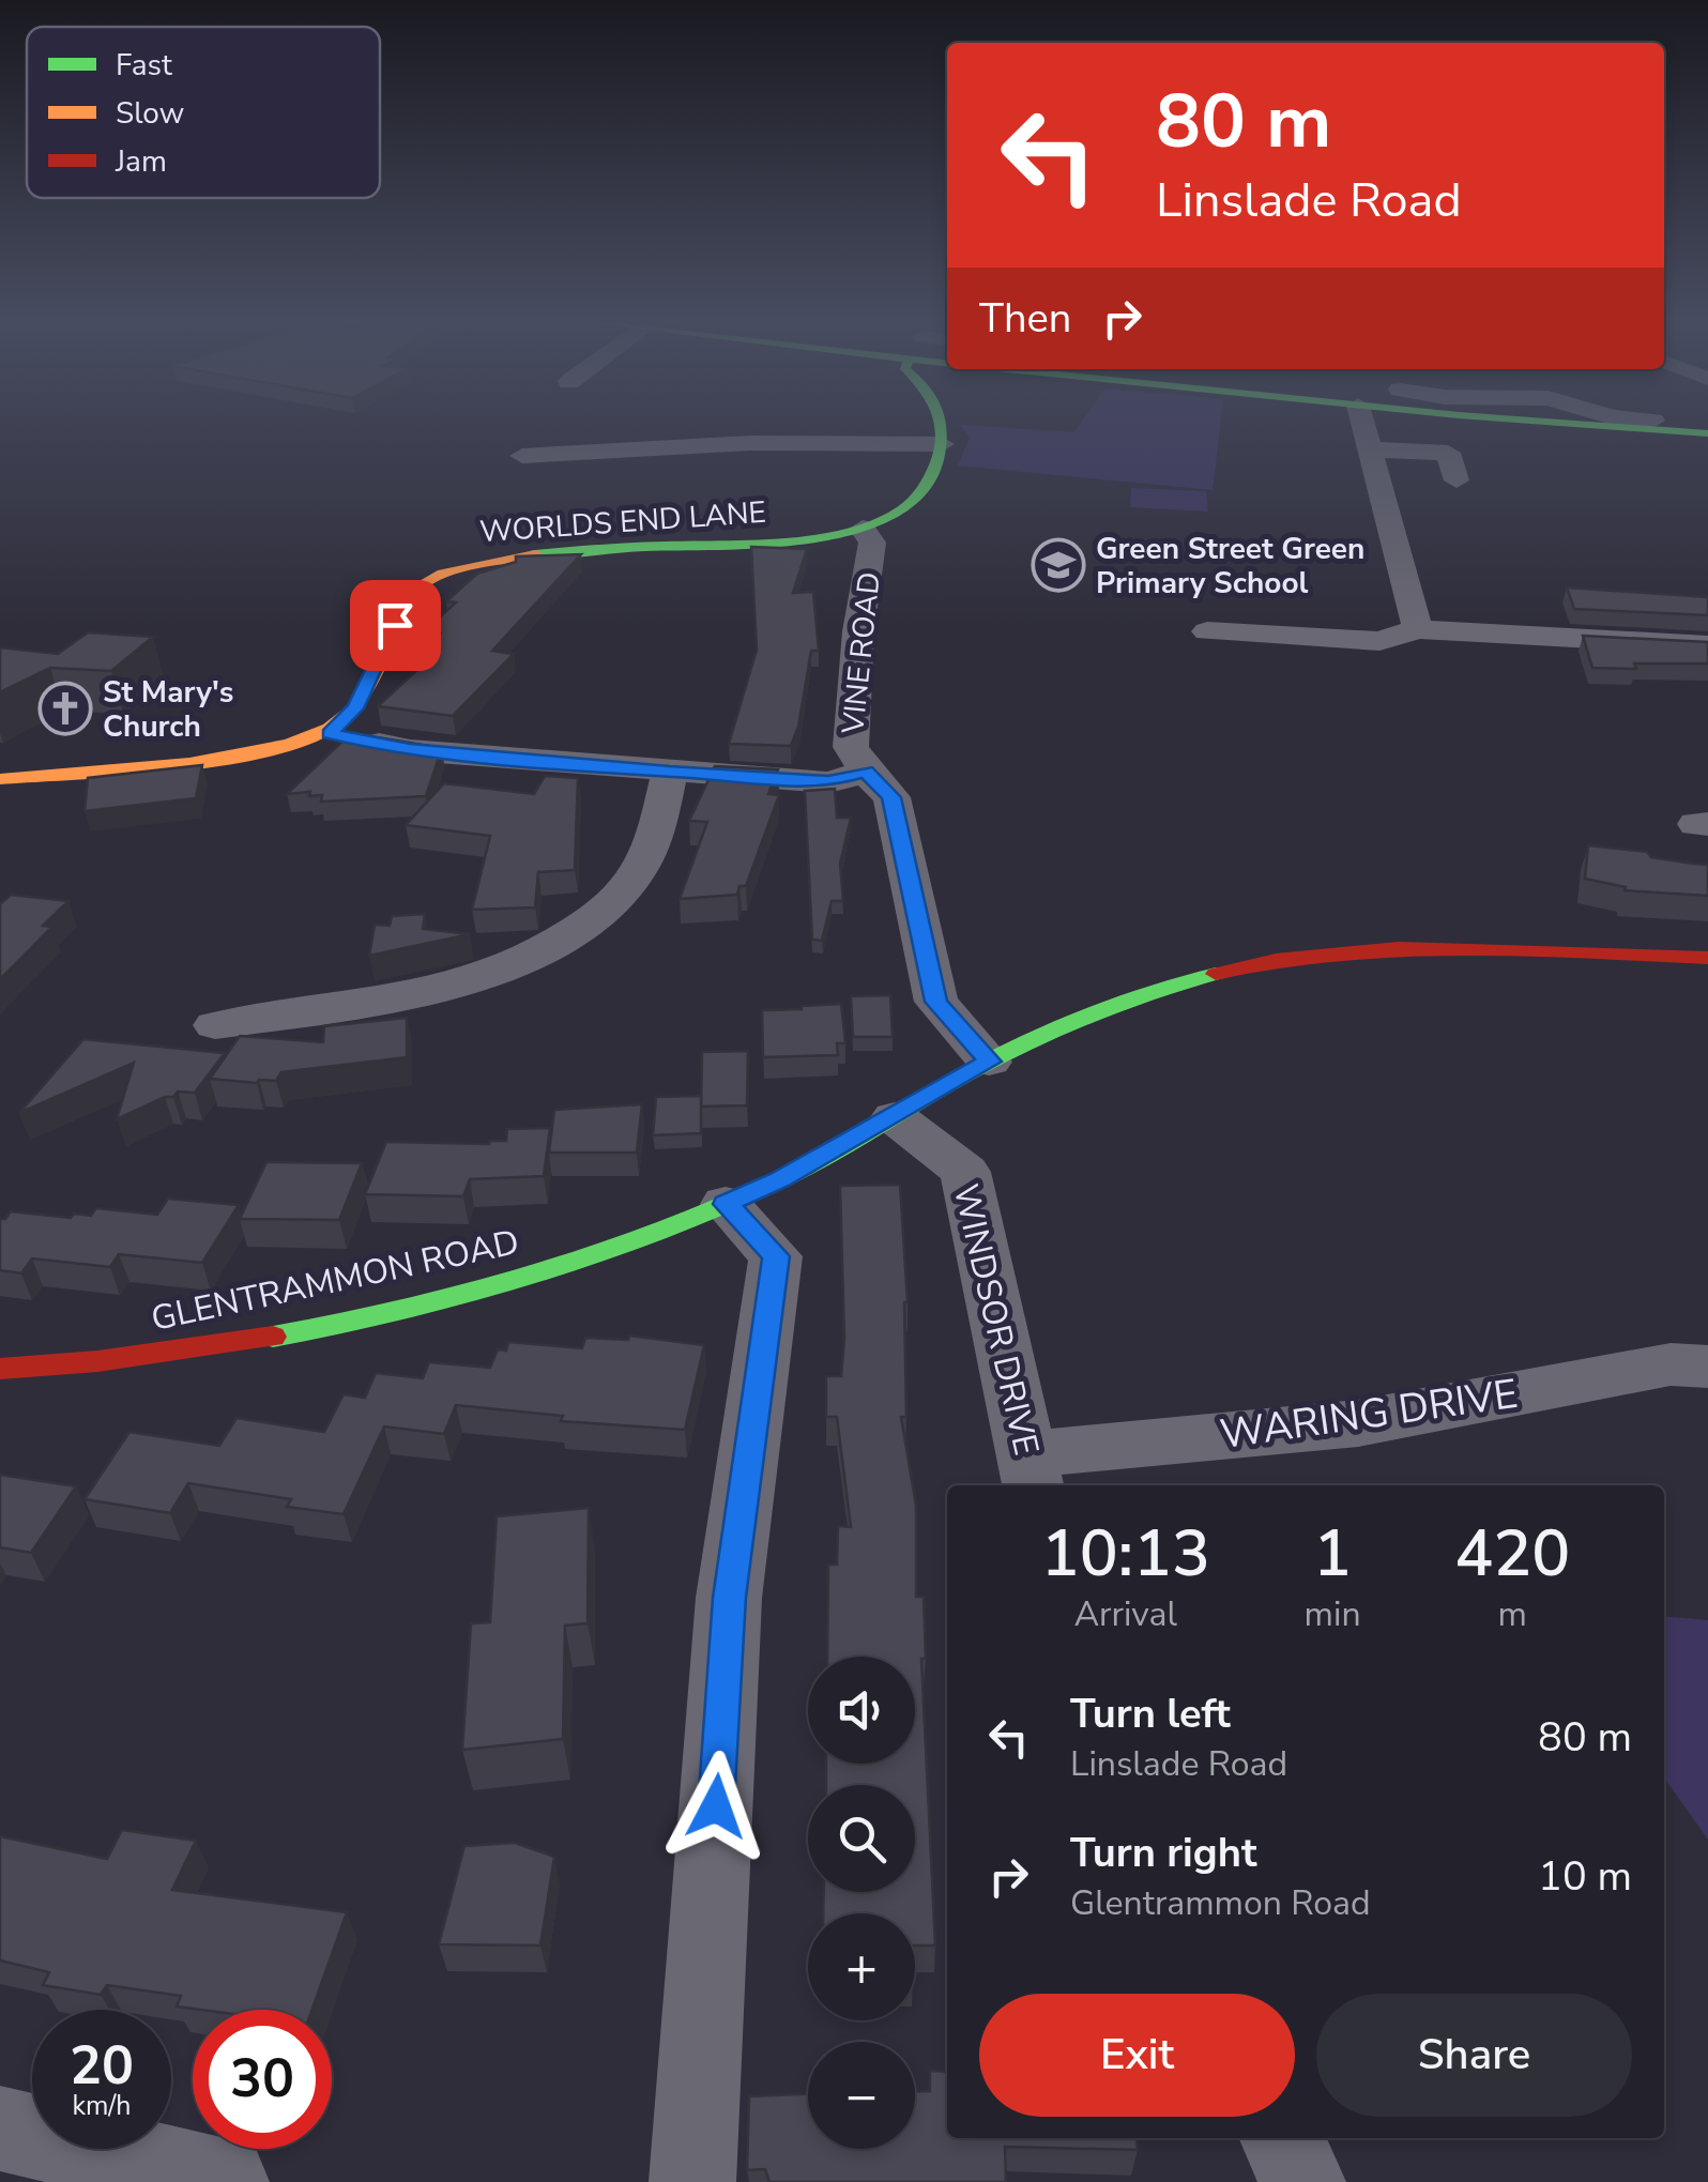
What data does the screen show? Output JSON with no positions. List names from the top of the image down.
{
  "streets": {
    "street": [
      "WORLDS END LANE",
      "VINE ROAD",
      "GLENTRAMMON ROAD",
      "WINDSOR DRIVE",
      "WARING DRIVE"
    ]
  },
  "crossings": [
    ["WORLDS END LANE", "VINE ROAD"],
    ["VINE ROAD", "GLENTRAMMON ROAD"],
    ["GLENTRAMMON ROAD", "WINDSOR DRIVE"],
    ["WINDSOR DRIVE", "WARING DRIVE"]
  ],
  "places": {
    "school or university": ["Green Street Green Primary School"],
    "church": ["St Mary's Church"]
  },
  "legend": ["Fast", "Slow", "Jam"],
  "page": {
    "turn": ["80 m", "Linslade Road"],
    "then": "Then",
    "eta": [
      "10:13",
      "Arrival",
      "1",
      "min",
      "420",
      "m"
    ],
    "map_buttons": ["+", "−"],
    "list": [
      {
        "name": "Turn left",
        "note": "Linslade Road",
        "value": "80 m"
      },
      {
        "name": "Turn right",
        "note": "Glentrammon Road",
        "value": "10 m"
      }
    ],
    "buttons": ["Exit", "Share"],
    "speed": "20 km/h",
    "limit": "30"
  }
}
